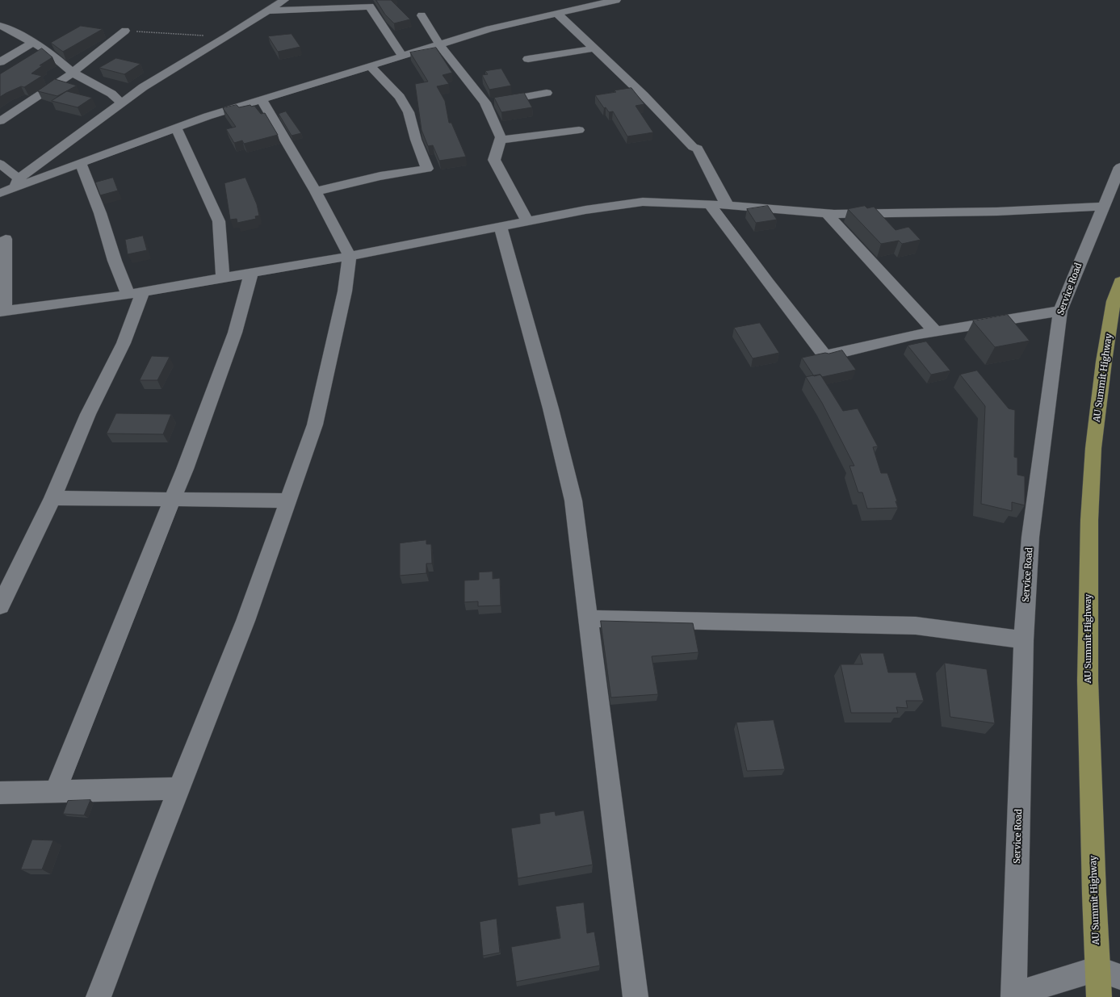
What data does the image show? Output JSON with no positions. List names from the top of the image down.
{
  "streets": {
    "main road": ["AU Summit Highway"],
    "street": ["Service Road"]
  }
}
